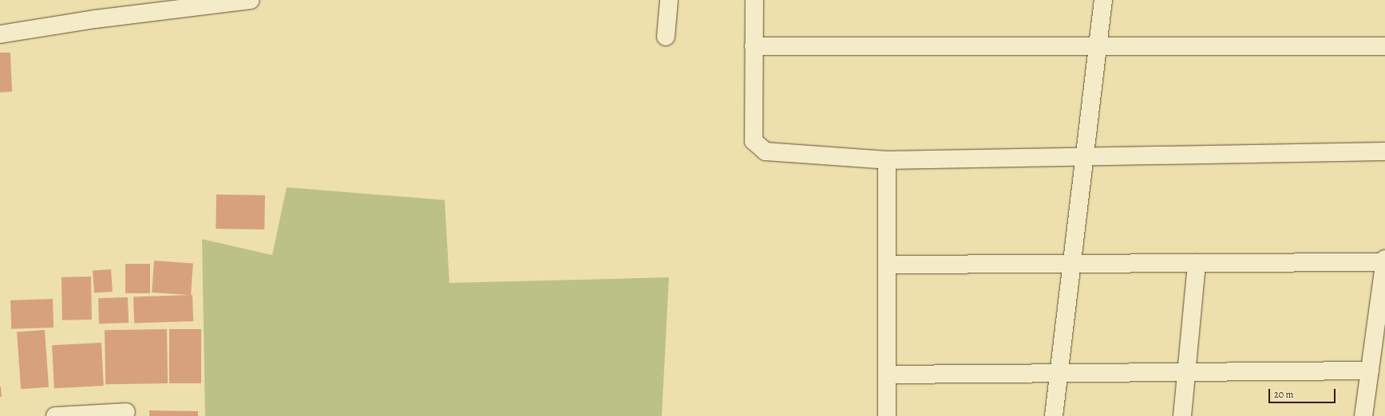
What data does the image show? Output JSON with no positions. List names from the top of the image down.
{
  "scale_bar": "20 m"
}
